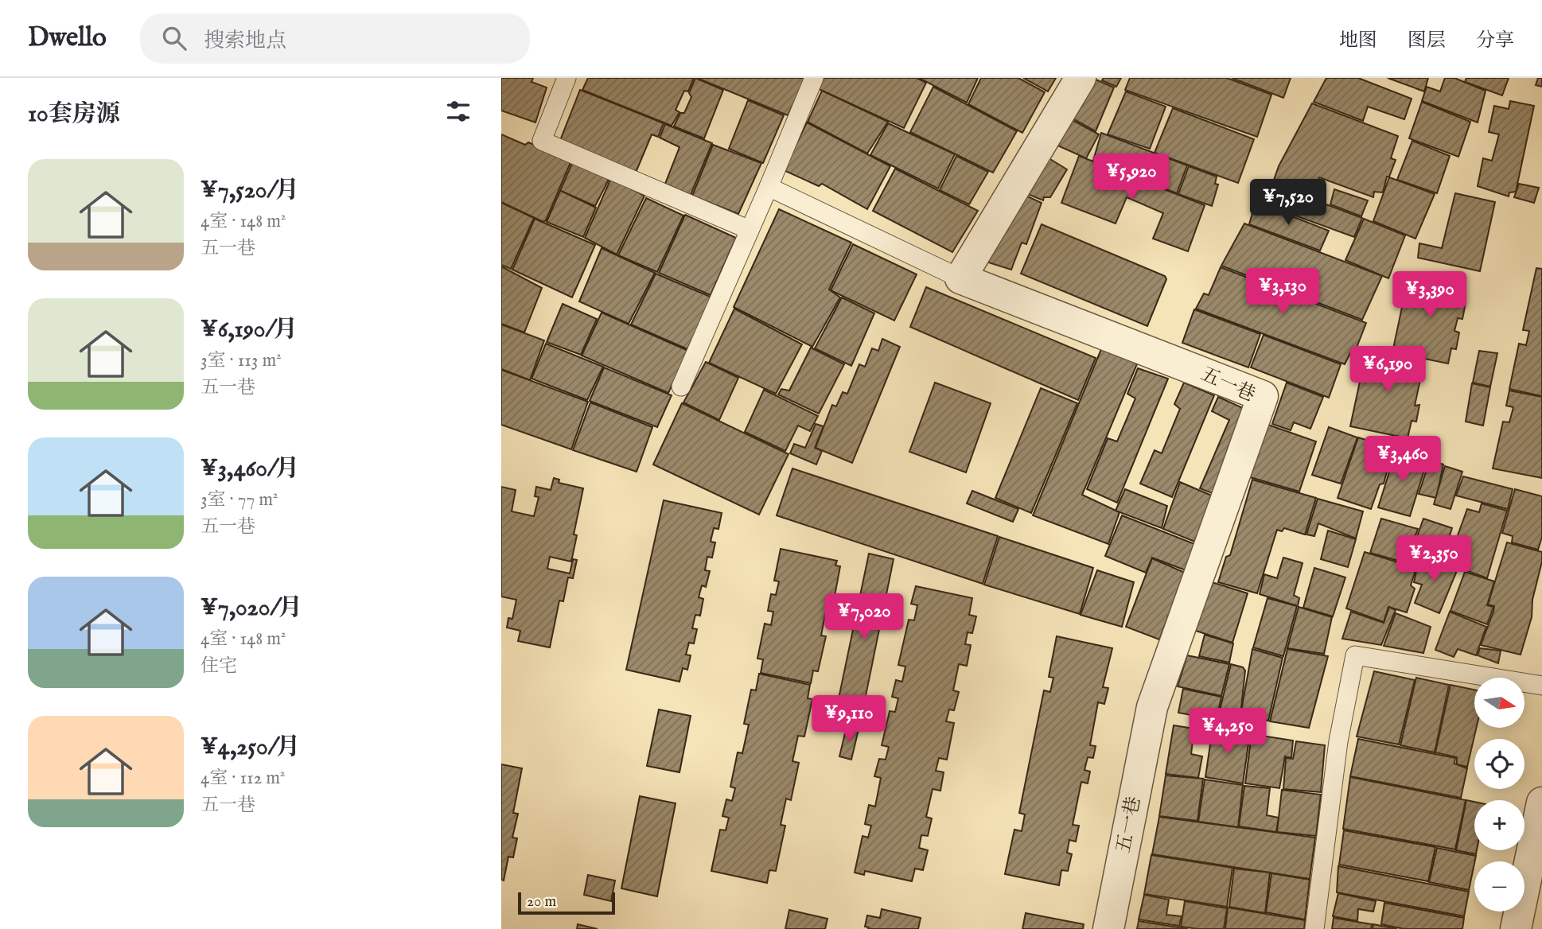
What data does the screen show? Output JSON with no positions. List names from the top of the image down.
{
  "streets": {
    "street": ["五一巷"]
  },
  "scale_bar": "20 m",
  "north": "right",
  "page": {
    "header": "Dwello",
    "search": "搜索地点",
    "nav": ["地图", "图层", "分享"],
    "heading": "10套房源",
    "list": [
      {
        "name": "¥7,520/月",
        "note": "4室 · 148 m² · 五一巷"
      },
      {
        "name": "¥6,190/月",
        "note": "3室 · 113 m² · 五一巷"
      },
      {
        "name": "¥3,460/月",
        "note": "3室 · 77 m² · 五一巷"
      },
      {
        "name": "¥7,020/月",
        "note": "4室 · 148 m² · 住宅"
      },
      {
        "name": "¥4,250/月",
        "note": "4室 · 112 m² · 五一巷"
      }
    ],
    "price": [
      "¥5,920",
      "¥7,520",
      "¥3,130",
      "¥3,390",
      "¥6,190",
      "¥3,460",
      "¥2,350",
      "¥7,020",
      "¥9,110",
      "¥4,250"
    ],
    "map_buttons": ["+", "−"],
    "scale": "20 m"
  }
}
